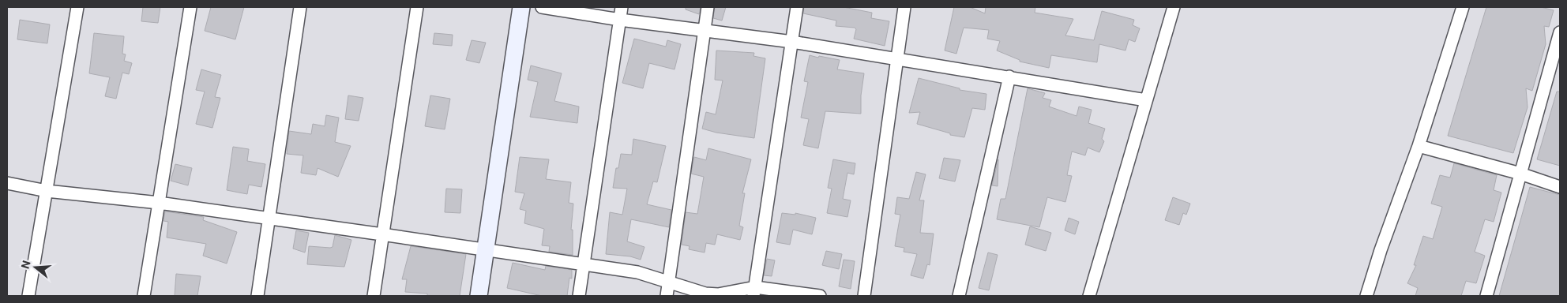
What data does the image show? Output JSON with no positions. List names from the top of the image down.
{
  "north": "left"
}
